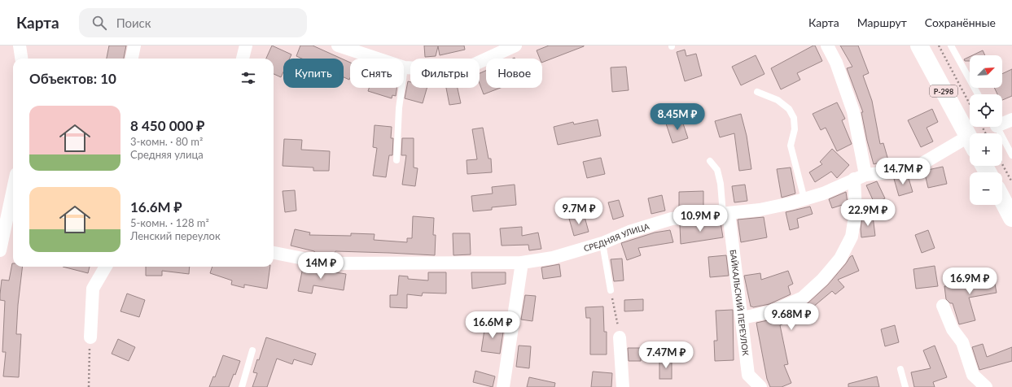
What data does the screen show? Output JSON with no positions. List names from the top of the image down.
{
  "streets": {
    "highway": ["Р-298"],
    "street": ["СРЕДНЯЯ УЛИЦА", "БАЙКАЛЬСКИЙ ПЕРЕУЛОК"]
  },
  "crossings": [
    ["СРЕДНЯЯ УЛИЦА", "БАЙКАЛЬСКИЙ ПЕРЕУЛОК"]
  ],
  "north": "top right",
  "page": {
    "header": "Карта",
    "search": "Поиск",
    "nav": ["Карта", "Маршрут", "Сохранённые"],
    "map_buttons": ["+", "−"],
    "chip": [
      "Купить",
      "Снять",
      "Фильтры",
      "Новое"
    ],
    "heading": "Объектов: 10",
    "list": [
      {
        "name": "8 450 000 ₽",
        "note": "3-комн. · 80 m² · Средняя улица"
      },
      {
        "name": "16.6M ₽",
        "note": "5-комн. · 128 m² · Ленский переулок"
      }
    ],
    "price": [
      "8.45M ₽",
      "14.7M ₽",
      "9.7M ₽",
      "22.9M ₽",
      "10.9M ₽",
      "14M ₽",
      "16.9M ₽",
      "9.68M ₽",
      "16.6M ₽",
      "7.47M ₽"
    ]
  }
}
